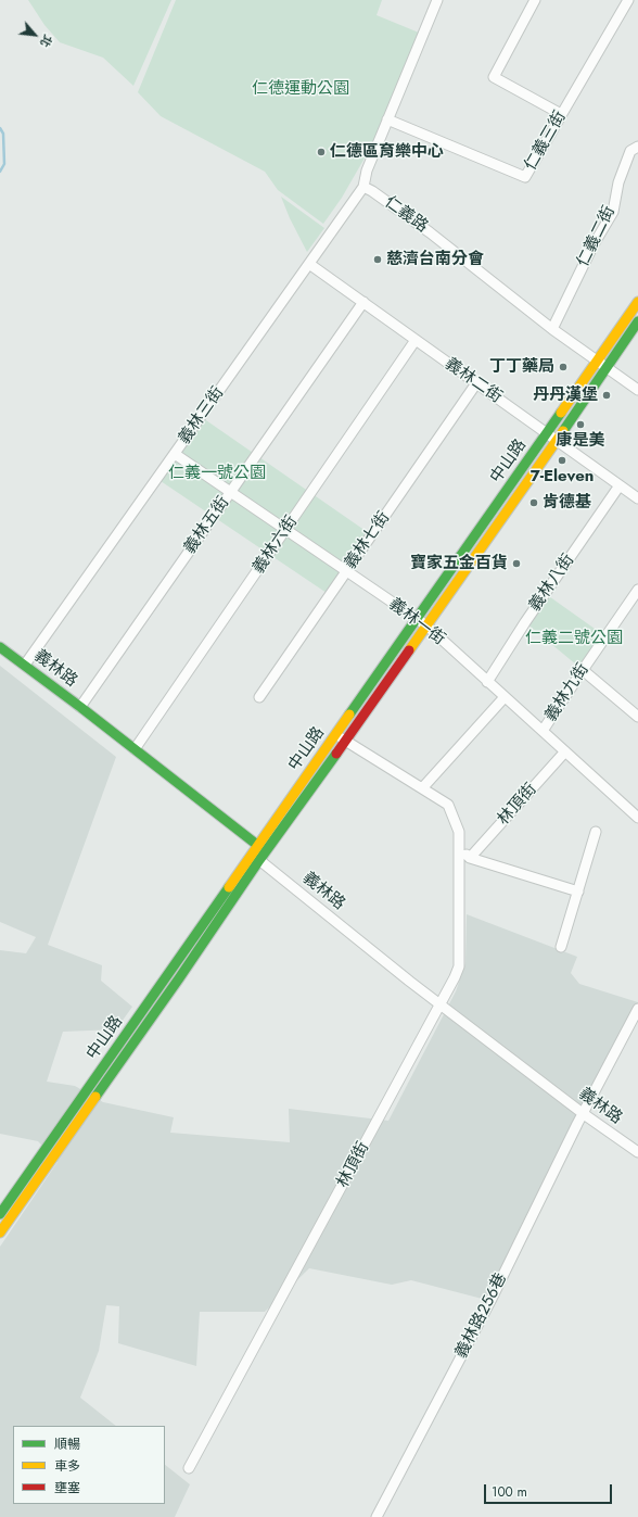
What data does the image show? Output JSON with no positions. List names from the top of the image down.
{
  "streets": {
    "main road": ["中山路", "義林路"],
    "street": [
      "仁義三街",
      "仁義路",
      "仁義二街",
      "義林二街",
      "義林三街",
      "義林五街",
      "義林七街",
      "義林六街",
      "義林八街",
      "義林一街",
      "義林九街",
      "林頂街",
      "義林路256巷"
    ]
  },
  "crossings": [
    ["仁義路", "仁義二街"],
    ["仁義路", "義林三街"],
    ["仁義路", "中山路"],
    ["義林二街", "義林三街"],
    ["義林二街", "中山路"],
    ["義林二街", "義林五街"],
    ["義林二街", "義林七街"],
    ["義林二街", "義林六街"],
    ["義林二街", "義林八街"],
    ["義林三街", "義林一街"],
    ["義林三街", "義林路"],
    ["中山路", "義林一街"],
    ["中山路", "義林路"],
    ["中山路", "林頂街"],
    ["義林五街", "義林一街"],
    ["義林五街", "義林路"],
    ["義林七街", "義林一街"],
    ["義林六街", "義林一街"],
    ["義林六街", "義林路"],
    ["義林八街", "義林一街"],
    ["義林一街", "義林九街"],
    ["義林一街", "林頂街"],
    ["義林路", "林頂街"],
    ["義林路", "義林路256巷"]
  ],
  "parks": ["仁德運動公園", "仁義一號公園", "仁義二號公園"],
  "places": [
    "仁德區育樂中心",
    "慈濟台南分會",
    "丁丁藥局",
    "丹丹漢堡",
    "康是美",
    "7-Eleven",
    "肯德基",
    "寶家五金百貨"
  ],
  "legend": ["順暢", "車多", "壅塞"],
  "scale_bar": "100 m",
  "north": "bottom right"
}
